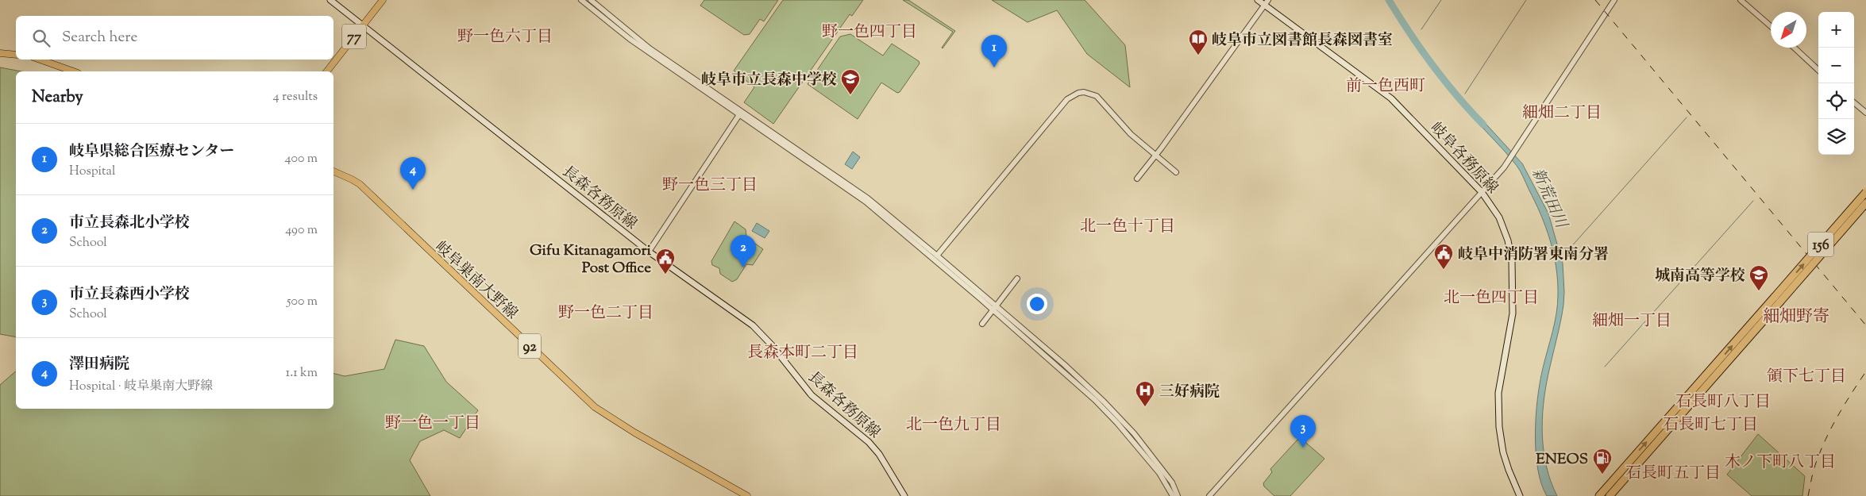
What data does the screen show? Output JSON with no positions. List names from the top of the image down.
{
  "streets": {
    "highway": ["156"],
    "main road": [
      "77",
      "岐阜各務原線",
      "長森各務原線",
      "岐阜巣南大野線",
      "92"
    ]
  },
  "crossings": [
    ["77", "長森各務原線"]
  ],
  "districts": [
    "野一色四丁目",
    "野一色六丁目",
    "前一色西町",
    "細畑二丁目",
    "野一色三丁目",
    "北一色十丁目",
    "北一色四丁目",
    "野一色二丁目",
    "細畑野寄",
    "細畑一丁目",
    "長森本町二丁目",
    "領下七丁目",
    "石長町八丁目",
    "野一色一丁目",
    "北一色九丁目",
    "石長町七丁目",
    "木ノ下町八丁目",
    "石長町五丁目"
  ],
  "water": ["新荒田川"],
  "places": {
    "library": ["岐阜市立図書館長森図書室"],
    "school or university": ["岐阜市立長森中学校", "城南高等学校"],
    "public building": ["岐阜中消防署東南分署", "Gifu Kitanagamori Post Office"],
    "hospital": ["三好病院"],
    "fuel station": ["ENEOS"]
  },
  "north": "bottom left",
  "page": {
    "map_buttons": ["+", "−"],
    "search": "Search here",
    "pins": [
      "1",
      "4",
      "2",
      "3"
    ],
    "heading": ["Nearby", "4 results"],
    "list": [
      {
        "mark": "1",
        "name": "岐阜県総合医療センター",
        "note": "Hospital",
        "value": "400 m"
      },
      {
        "mark": "2",
        "name": "市立長森北小学校",
        "note": "School",
        "value": "490 m"
      },
      {
        "mark": "3",
        "name": "市立長森西小学校",
        "note": "School",
        "value": "500 m"
      },
      {
        "mark": "4",
        "name": "澤田病院",
        "note": "Hospital · 岐阜巣南大野線",
        "value": "1.1 km"
      }
    ]
  }
}
